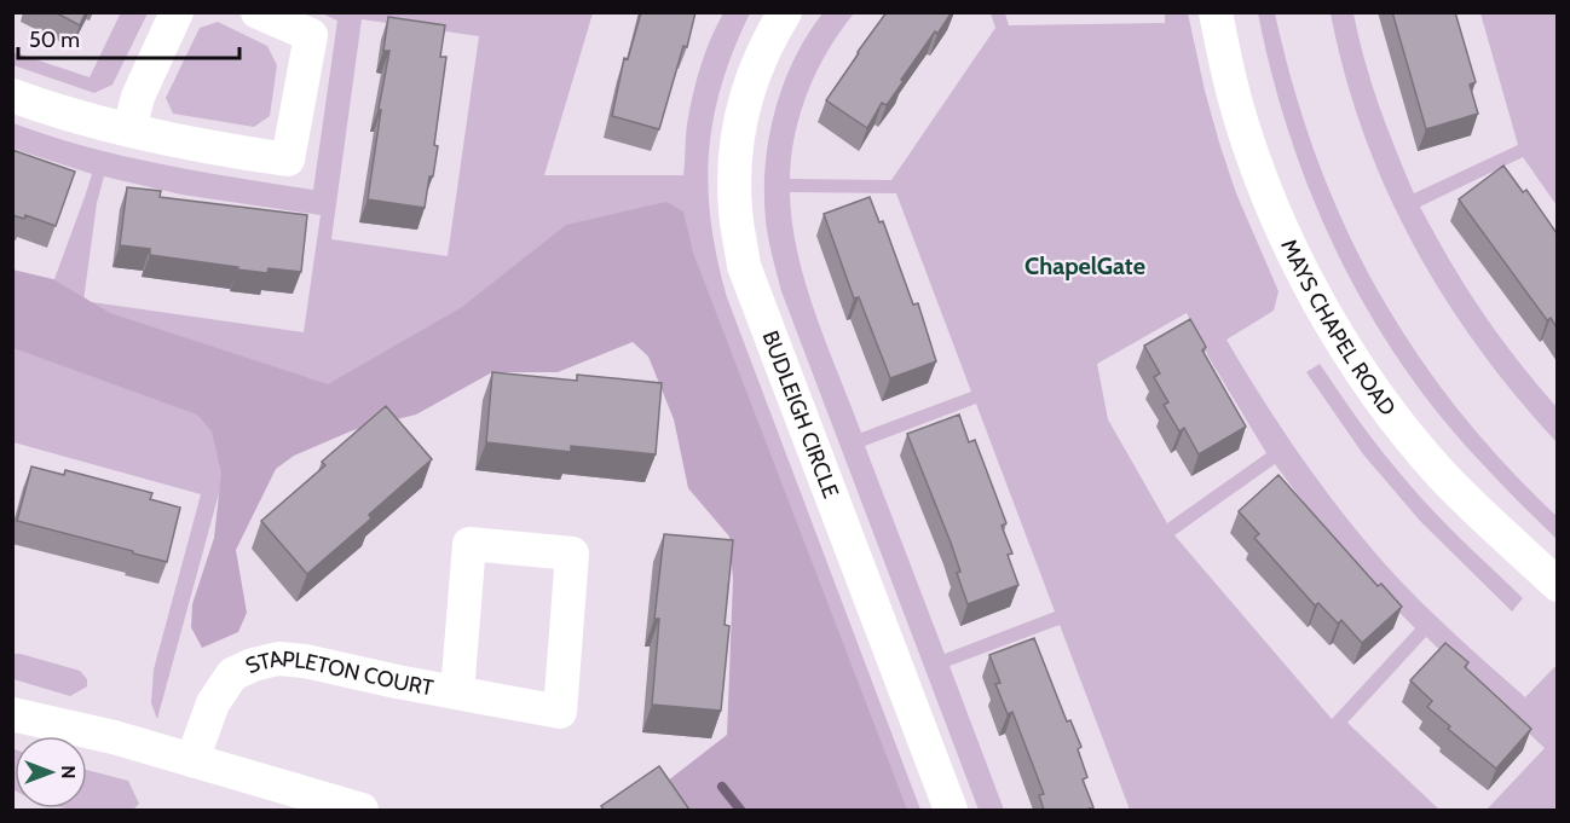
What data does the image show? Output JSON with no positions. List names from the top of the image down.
{
  "streets": {
    "street": ["MAYS CHAPEL ROAD", "BUDLEIGH CIRCLE", "STAPLETON COURT"]
  },
  "districts": ["ChapelGate"],
  "scale_bar": "50 m",
  "north": "right"
}
